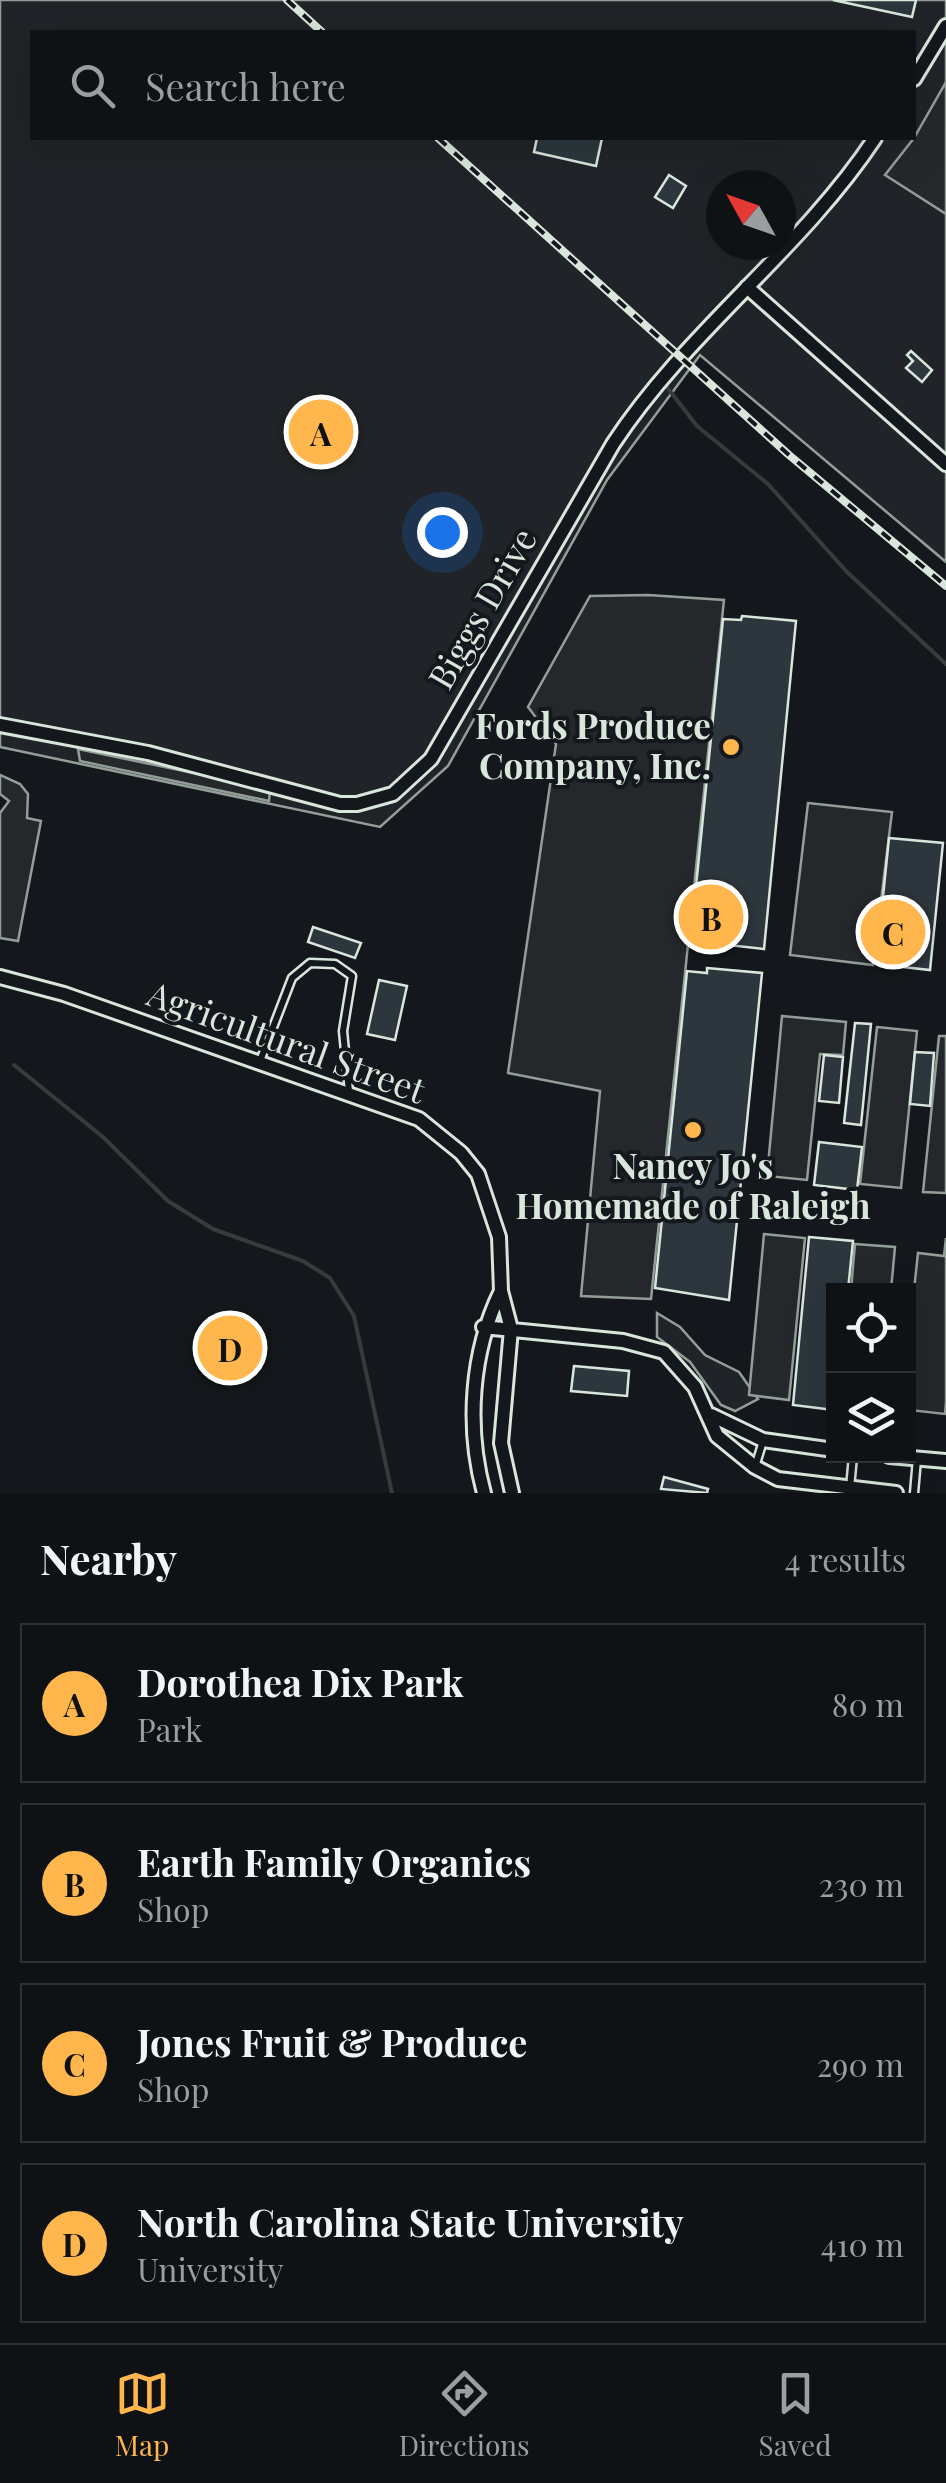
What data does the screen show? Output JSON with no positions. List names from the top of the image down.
{
  "streets": {
    "street": ["Biggs Drive", "Agricultural Street"]
  },
  "places": ["Fords Produce Company, Inc.", "Nancy Jo's Homemade of Raleigh"],
  "north": "top left",
  "page": {
    "search": "Search here",
    "pins": [
      "A",
      "B",
      "C",
      "D"
    ],
    "heading": ["Nearby", "4 results"],
    "list": [
      {
        "mark": "A",
        "name": "Dorothea Dix Park",
        "note": "Park",
        "value": "80 m"
      },
      {
        "mark": "B",
        "name": "Earth Family Organics",
        "note": "Shop",
        "value": "230 m"
      },
      {
        "mark": "C",
        "name": "Jones Fruit & Produce",
        "note": "Shop",
        "value": "290 m"
      },
      {
        "mark": "D",
        "name": "North Carolina State University",
        "note": "University",
        "value": "410 m"
      }
    ],
    "nav": ["Map", "Directions", "Saved"]
  }
}
